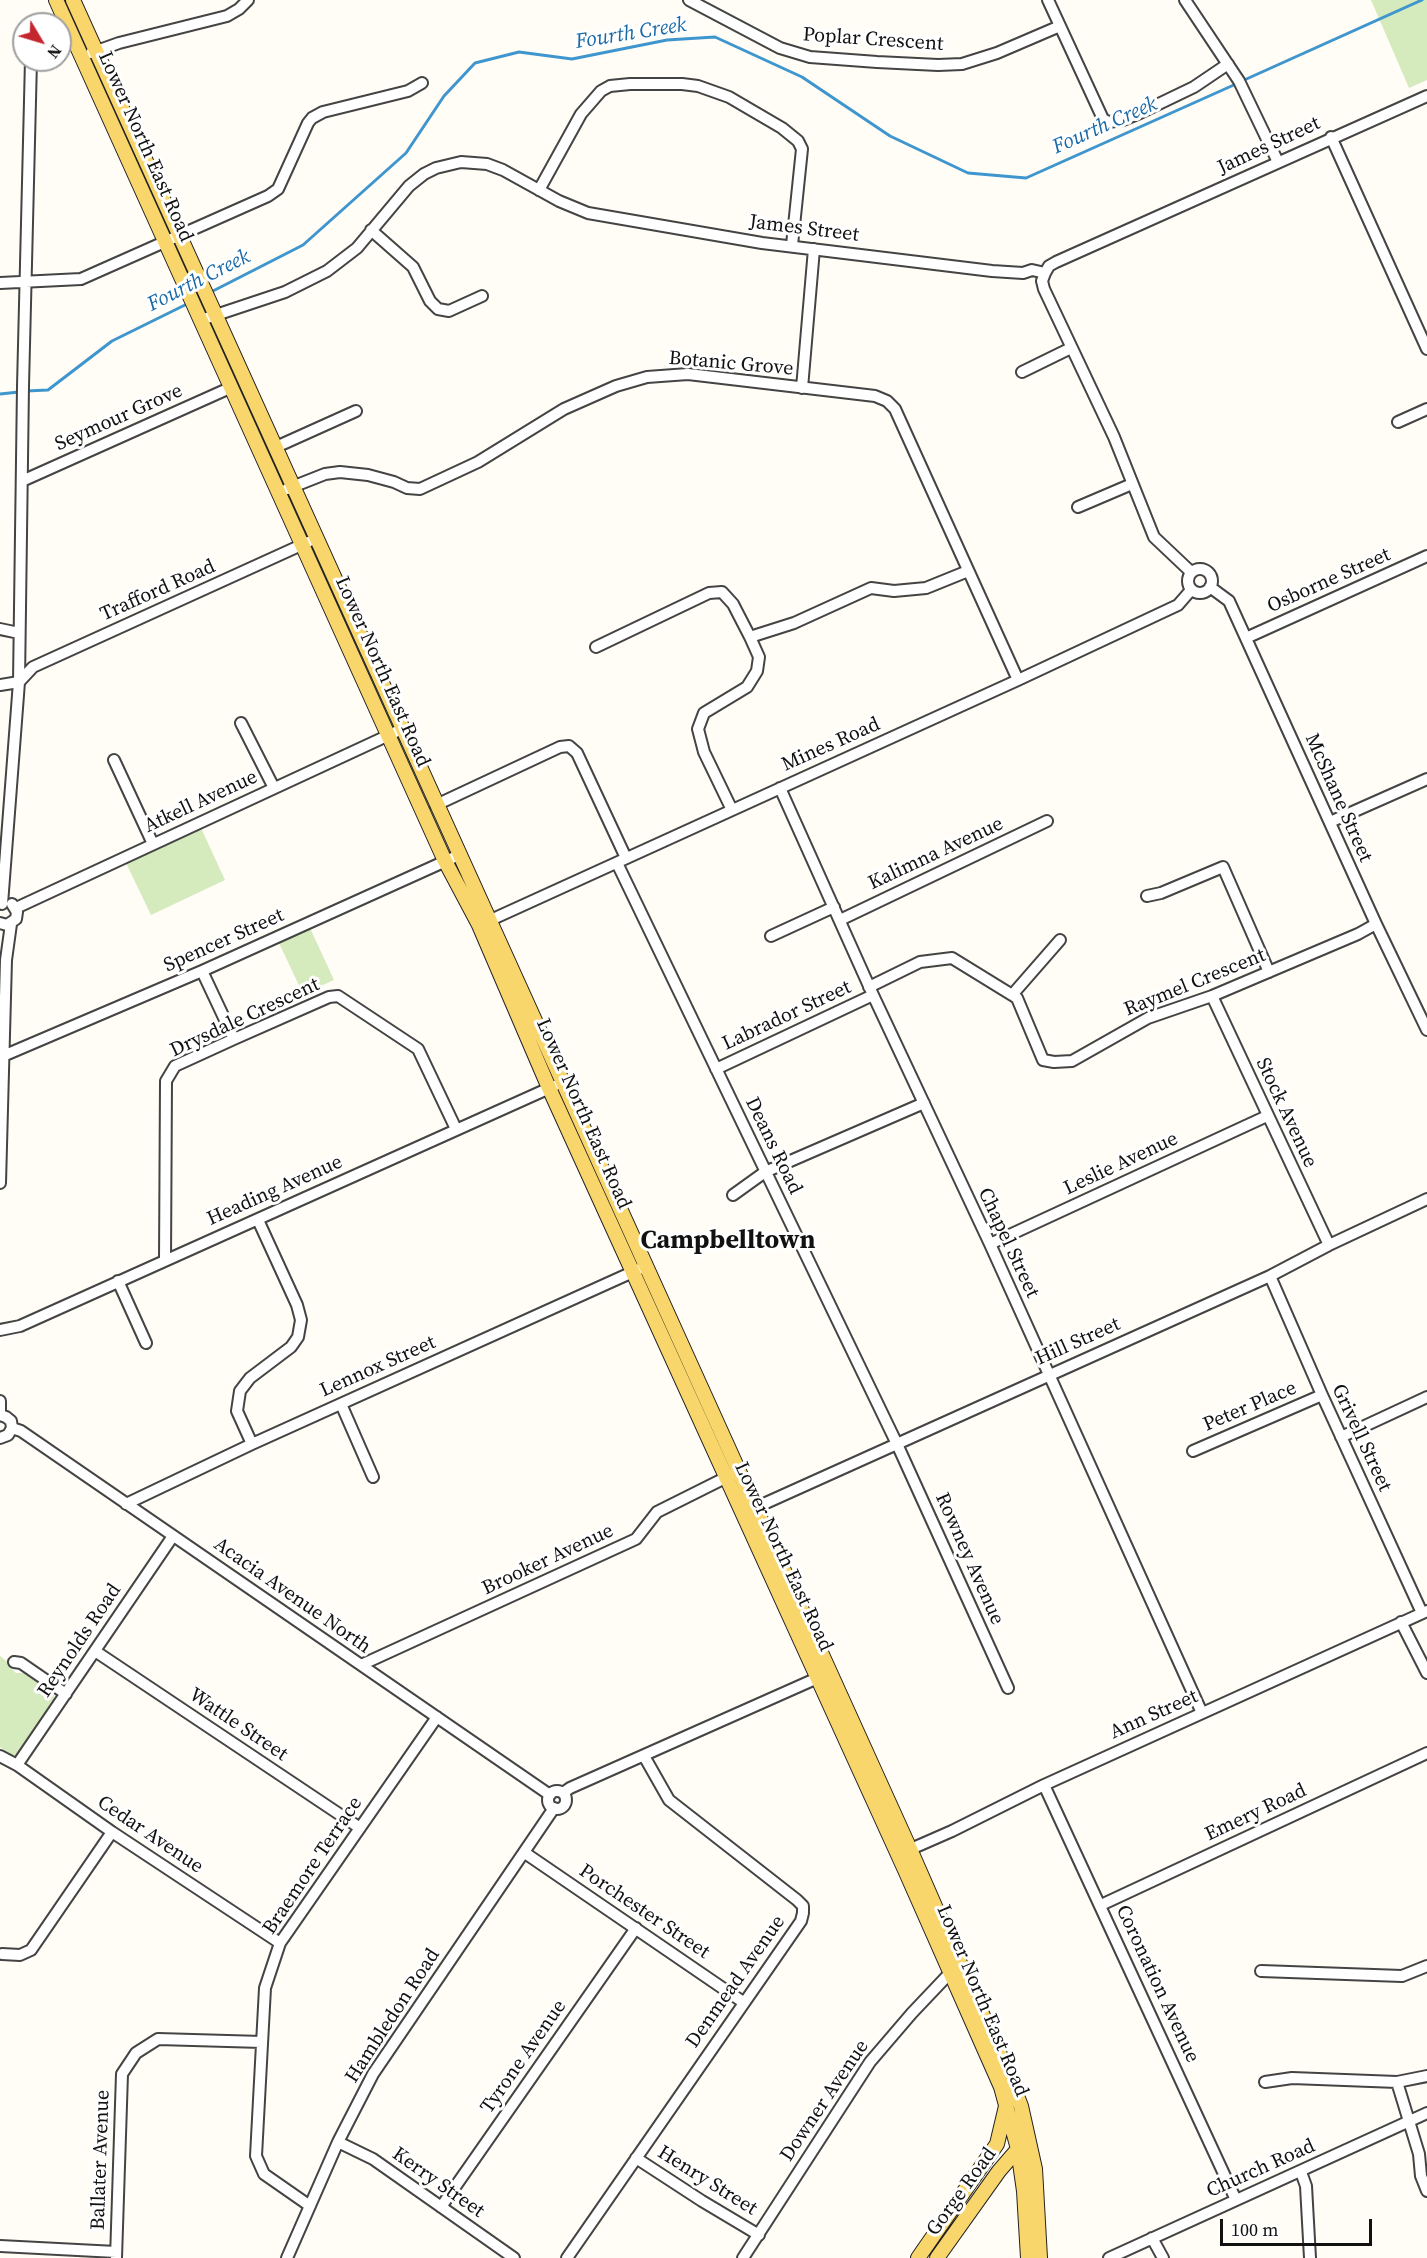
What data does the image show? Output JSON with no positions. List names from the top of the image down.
{
  "streets": {
    "main road": ["Lower North East Road", "Gorge Road"],
    "street": [
      "Poplar Crescent",
      "James Street",
      "Botanic Grove",
      "Seymour Grove",
      "Osborne Street",
      "Trafford Road",
      "Mines Road",
      "McShane Street",
      "Atkell Avenue",
      "Kalimna Avenue",
      "Spencer Street",
      "Raymel Crescent",
      "Labrador Street",
      "Drysdale Crescent",
      "Stock Avenue",
      "Deans Road",
      "Leslie Avenue",
      "Heading Avenue",
      "Chapel Street",
      "Hill Street",
      "Lennox Street",
      "Peter Place",
      "Grivell Street",
      "Rowney Avenue",
      "Brooker Avenue",
      "Acacia Avenue North",
      "Reynolds Road",
      "Ann Street",
      "Wattle Street",
      "Emery Road",
      "Cedar Avenue",
      "Braemore Terrace",
      "Porchester Street",
      "Denmead Avenue",
      "Coronation Avenue",
      "Hambledon Road",
      "Tyrone Avenue",
      "Downer Avenue",
      "Ballater Avenue",
      "Church Road",
      "Henry Street",
      "Kerry Street"
    ]
  },
  "crossings": [
    ["James Street", "Lower North East Road"],
    ["Lower North East Road", "Botanic Grove"],
    ["Lower North East Road", "Seymour Grove"],
    ["Lower North East Road", "Trafford Road"],
    ["Lower North East Road", "Mines Road"],
    ["Lower North East Road", "Atkell Avenue"],
    ["Lower North East Road", "Spencer Street"],
    ["Lower North East Road", "Deans Road"],
    ["Lower North East Road", "Heading Avenue"],
    ["Lower North East Road", "Hill Street"],
    ["Lower North East Road", "Lennox Street"],
    ["Lower North East Road", "Brooker Avenue"],
    ["Lower North East Road", "Ann Street"],
    ["Lower North East Road", "Downer Avenue"],
    ["Lower North East Road", "Gorge Road"],
    ["Botanic Grove", "Mines Road"],
    ["Osborne Street", "McShane Street"],
    ["Mines Road", "McShane Street"],
    ["Mines Road", "Deans Road"],
    ["Mines Road", "Chapel Street"],
    ["McShane Street", "Raymel Crescent"],
    ["Kalimna Avenue", "Chapel Street"],
    ["Raymel Crescent", "Labrador Street"],
    ["Raymel Crescent", "Stock Avenue"],
    ["Raymel Crescent", "Chapel Street"],
    ["Labrador Street", "Deans Road"],
    ["Labrador Street", "Chapel Street"],
    ["Drysdale Crescent", "Heading Avenue"],
    ["Stock Avenue", "Leslie Avenue"],
    ["Stock Avenue", "Hill Street"],
    ["Deans Road", "Hill Street"],
    ["Deans Road", "Rowney Avenue"],
    ["Leslie Avenue", "Chapel Street"],
    ["Chapel Street", "Hill Street"],
    ["Chapel Street", "Ann Street"],
    ["Hill Street", "Grivell Street"],
    ["Hill Street", "Rowney Avenue"],
    ["Lennox Street", "Acacia Avenue North"],
    ["Peter Place", "Grivell Street"],
    ["Grivell Street", "Ann Street"],
    ["Brooker Avenue", "Acacia Avenue North"],
    ["Acacia Avenue North", "Reynolds Road"],
    ["Acacia Avenue North", "Braemore Terrace"],
    ["Acacia Avenue North", "Hambledon Road"],
    ["Reynolds Road", "Wattle Street"],
    ["Reynolds Road", "Cedar Avenue"],
    ["Ann Street", "Coronation Avenue"],
    ["Wattle Street", "Braemore Terrace"],
    ["Emery Road", "Coronation Avenue"],
    ["Cedar Avenue", "Braemore Terrace"],
    ["Braemore Terrace", "Hambledon Road"],
    ["Braemore Terrace", "Ballater Avenue"],
    ["Porchester Street", "Denmead Avenue"],
    ["Porchester Street", "Hambledon Road"],
    ["Porchester Street", "Tyrone Avenue"],
    ["Denmead Avenue", "Henry Street"],
    ["Coronation Avenue", "Church Road"],
    ["Hambledon Road", "Kerry Street"],
    ["Tyrone Avenue", "Kerry Street"],
    ["Downer Avenue", "Henry Street"]
  ],
  "districts": ["Campbelltown"],
  "water": ["Fourth Creek"],
  "scale_bar": "100 m",
  "north": "bottom right"
}
